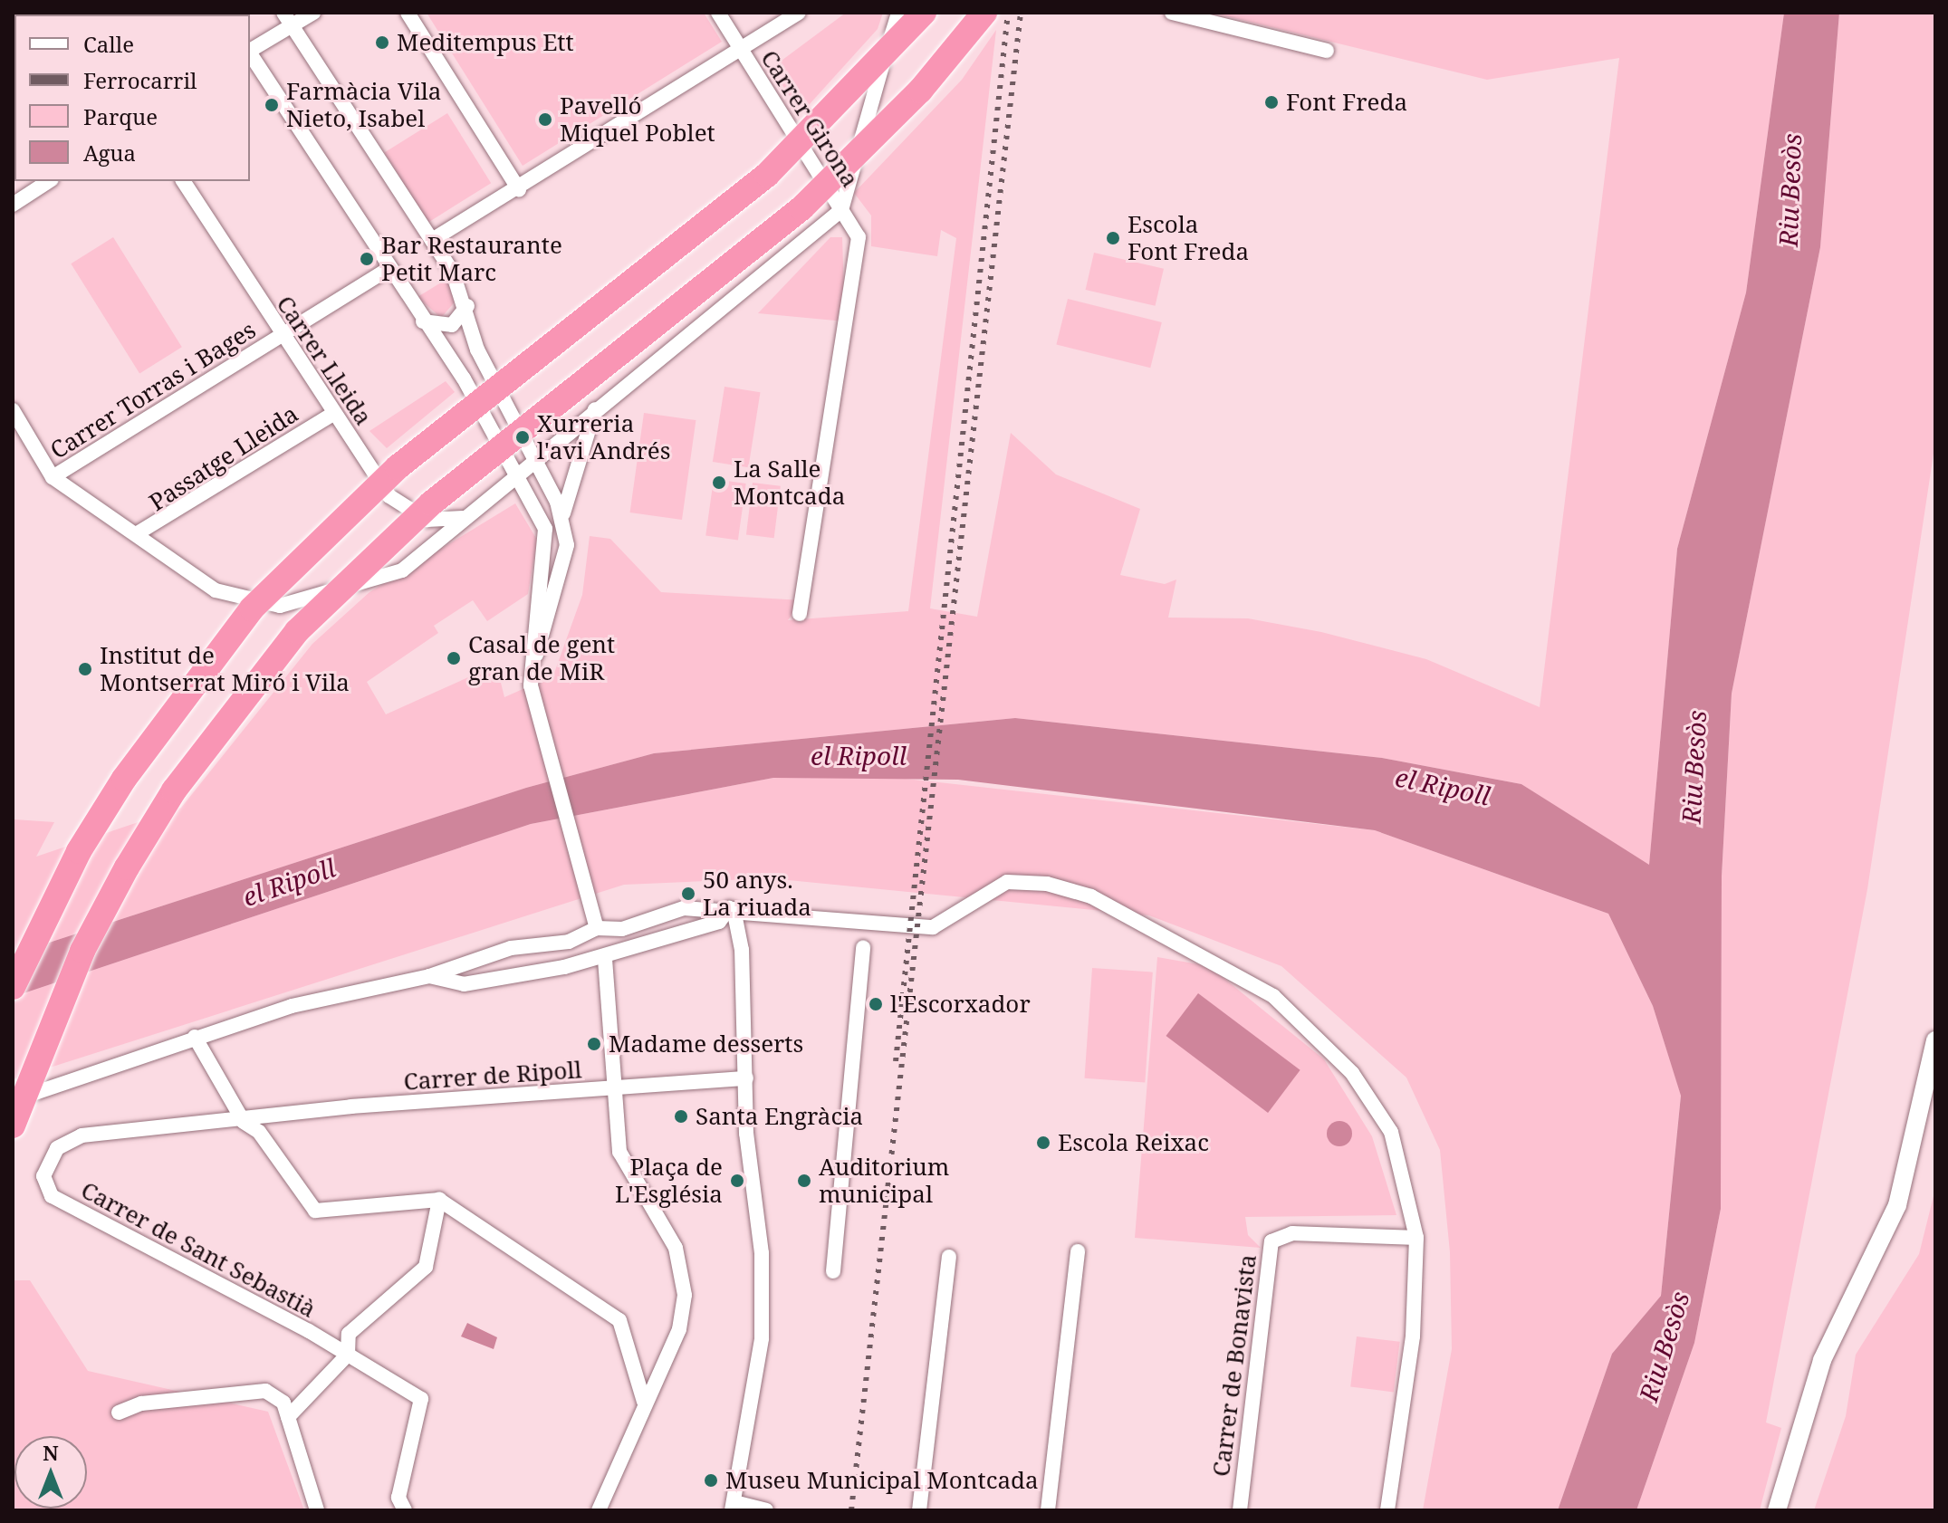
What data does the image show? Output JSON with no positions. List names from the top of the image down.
{
  "streets": {
    "street": [
      "Carrer Girona",
      "Carrer Lleida",
      "Carrer Torras i Bages",
      "Passatge Lleida",
      "Carrer de Ripoll",
      "Carrer de Sant Sebastià",
      "Carrer de Bonavista"
    ]
  },
  "crossings": [
    ["Carrer Lleida", "Carrer Torras i Bages"],
    ["Carrer Lleida", "Passatge Lleida"],
    ["Carrer de Ripoll", "Carrer de Sant Sebastià"]
  ],
  "water": ["Riu Besòs", "el Ripoll"],
  "places": [
    "Meditempus Ett",
    "Font Freda",
    "Farmàcia Vila Nieto, Isabel",
    "Pavelló Miquel Poblet",
    "Escola Font Freda",
    "Bar Restaurante Petit Marc",
    "Xurreria l'avi Andrés",
    "La Salle Montcada",
    "Casal de gent gran de MiR",
    "Institut de Montserrat Miró i Vila",
    "50 anys. La riuada",
    "l'Escorxador",
    "Madame desserts",
    "Santa Engràcia",
    "Escola Reixac",
    "Plaça de L'Església",
    "Auditorium municipal",
    "Museu Municipal Montcada"
  ],
  "legend": [
    "Calle",
    "Ferrocarril",
    "Parque",
    "Agua"
  ],
  "north": "top"
}
